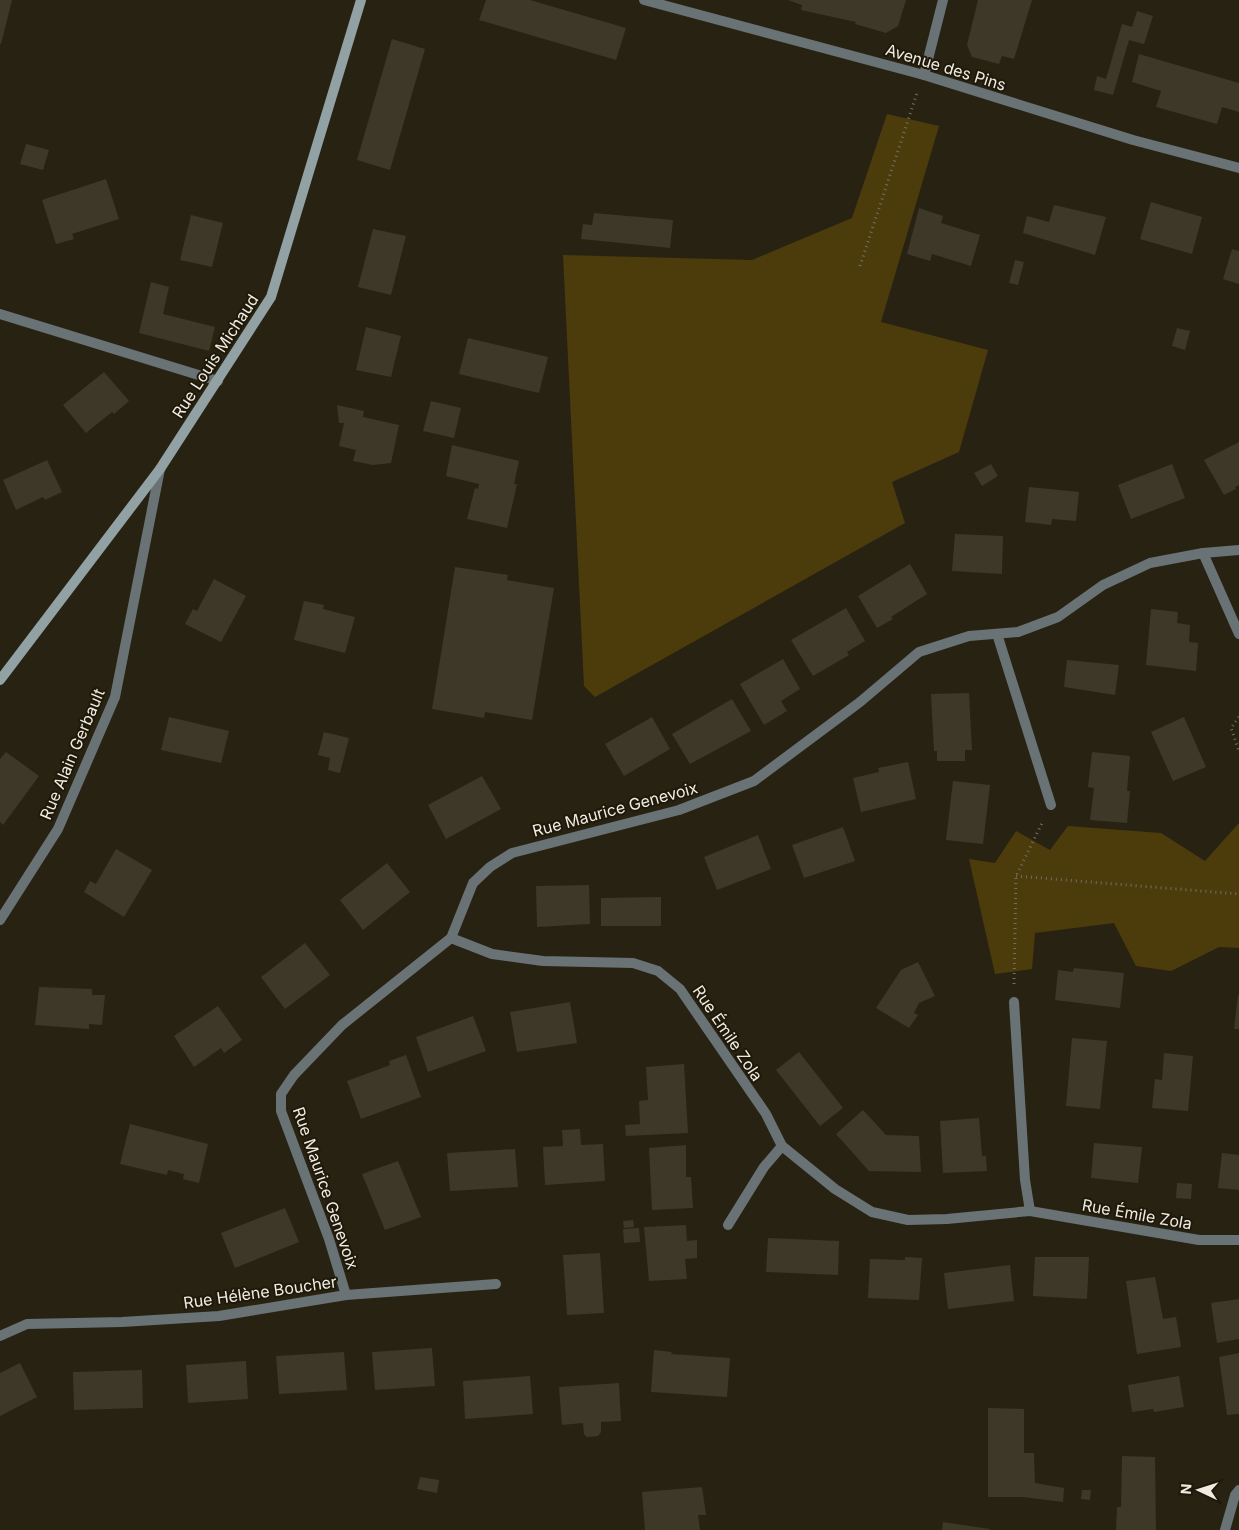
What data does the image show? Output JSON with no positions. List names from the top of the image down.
{
  "streets": {
    "street": [
      "Avenue des Pins",
      "Rue Louis Michaud",
      "Rue Alain Gerbault",
      "Rue Maurice Genevoix",
      "Rue Émile Zola",
      "Rue Hélène Boucher"
    ]
  },
  "crossings": [
    ["Rue Louis Michaud", "Rue Alain Gerbault"],
    ["Rue Maurice Genevoix", "Rue Émile Zola"],
    ["Rue Maurice Genevoix", "Rue Hélène Boucher"]
  ],
  "north": "left"
}
